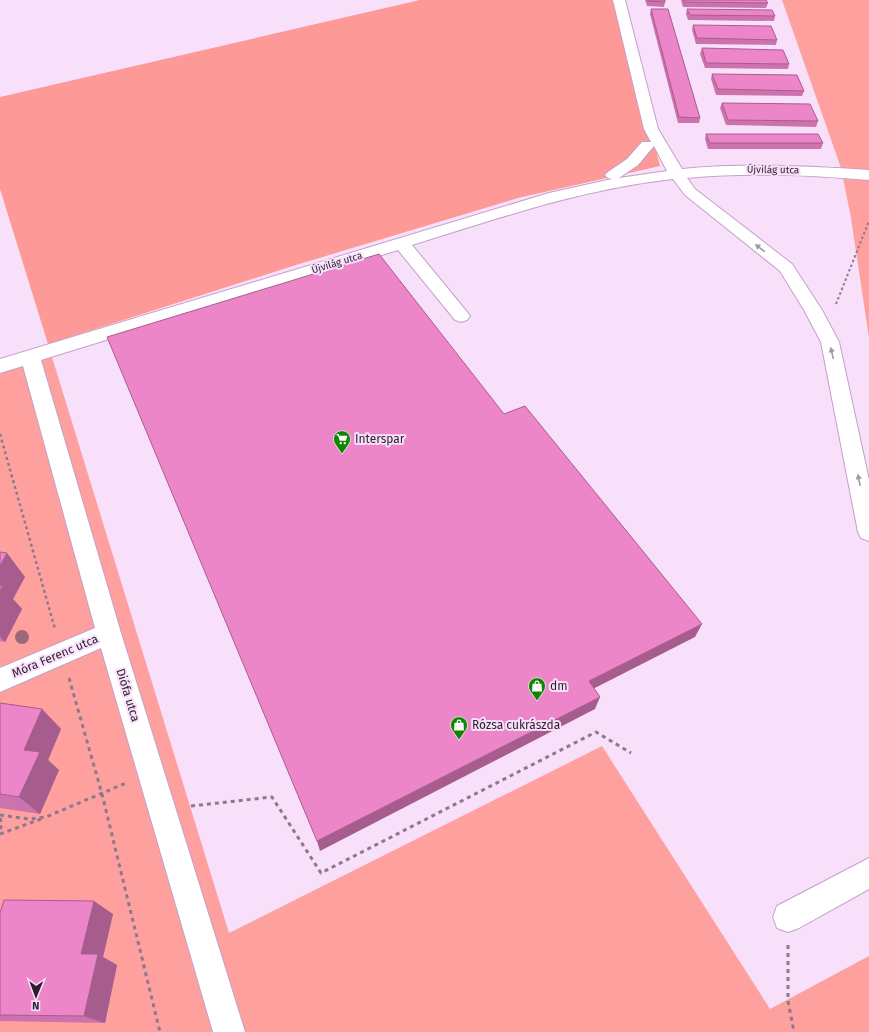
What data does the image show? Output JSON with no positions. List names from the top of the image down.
{
  "streets": {
    "street": ["Újvilág utca", "Móra Ferenc utca", "Diófa utca"]
  },
  "crossings": [
    ["Újvilág utca", "Diófa utca"],
    ["Móra Ferenc utca", "Diófa utca"]
  ],
  "places": {
    "supermarket": ["Interspar"],
    "shop": ["dm", "Rózsa cukrászda"]
  },
  "north": "bottom"
}
